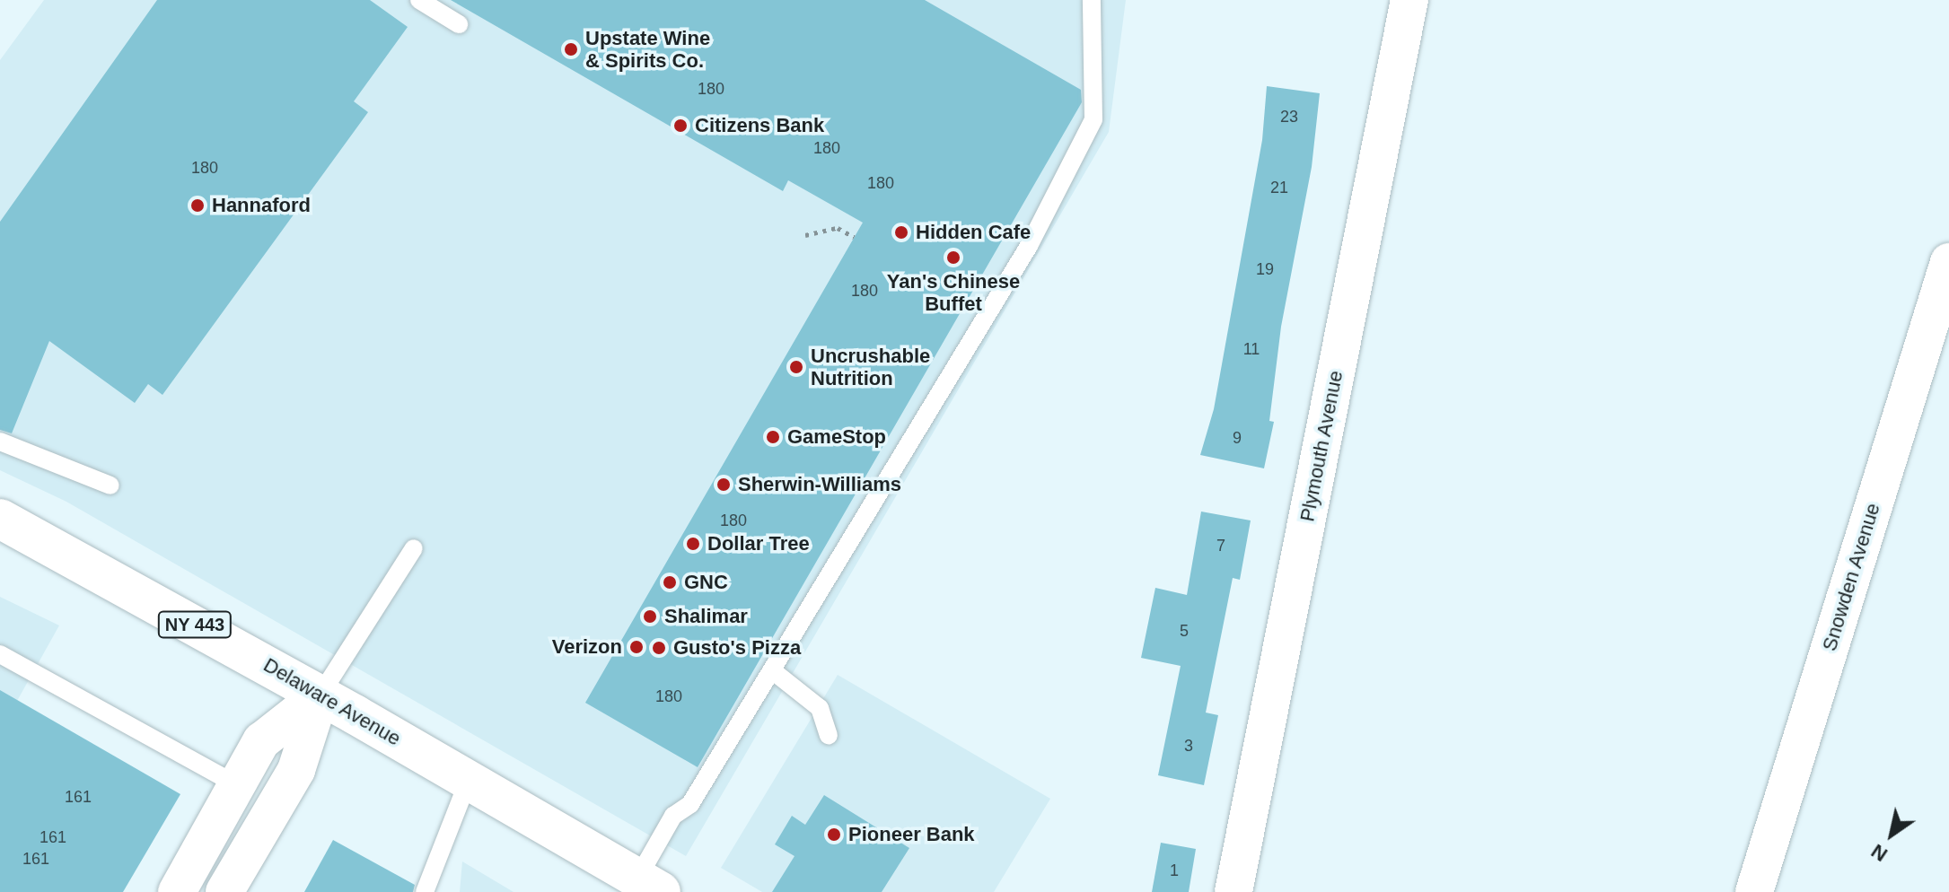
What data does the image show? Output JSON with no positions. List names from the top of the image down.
{
  "streets": {
    "main road": ["NY 443", "Delaware Avenue"],
    "street": ["Plymouth Avenue", "Snowden Avenue"]
  },
  "places": [
    "Upstate Wine & Spirits Co.",
    "Citizens Bank",
    "Hannaford",
    "Hidden Cafe",
    "Yan's Chinese Buffet",
    "Uncrushable Nutrition",
    "GameStop",
    "Sherwin-Williams",
    "Dollar Tree",
    "GNC",
    "Shalimar",
    "Verizon",
    "Gusto's Pizza",
    "Pioneer Bank"
  ],
  "house_numbers": [
    "180",
    "23",
    "180",
    "180",
    "180",
    "21",
    "19",
    "180",
    "11",
    "9",
    "180",
    "7",
    "5",
    "180",
    "3",
    "161",
    "161",
    "161",
    "1"
  ],
  "north": "bottom left"
}
